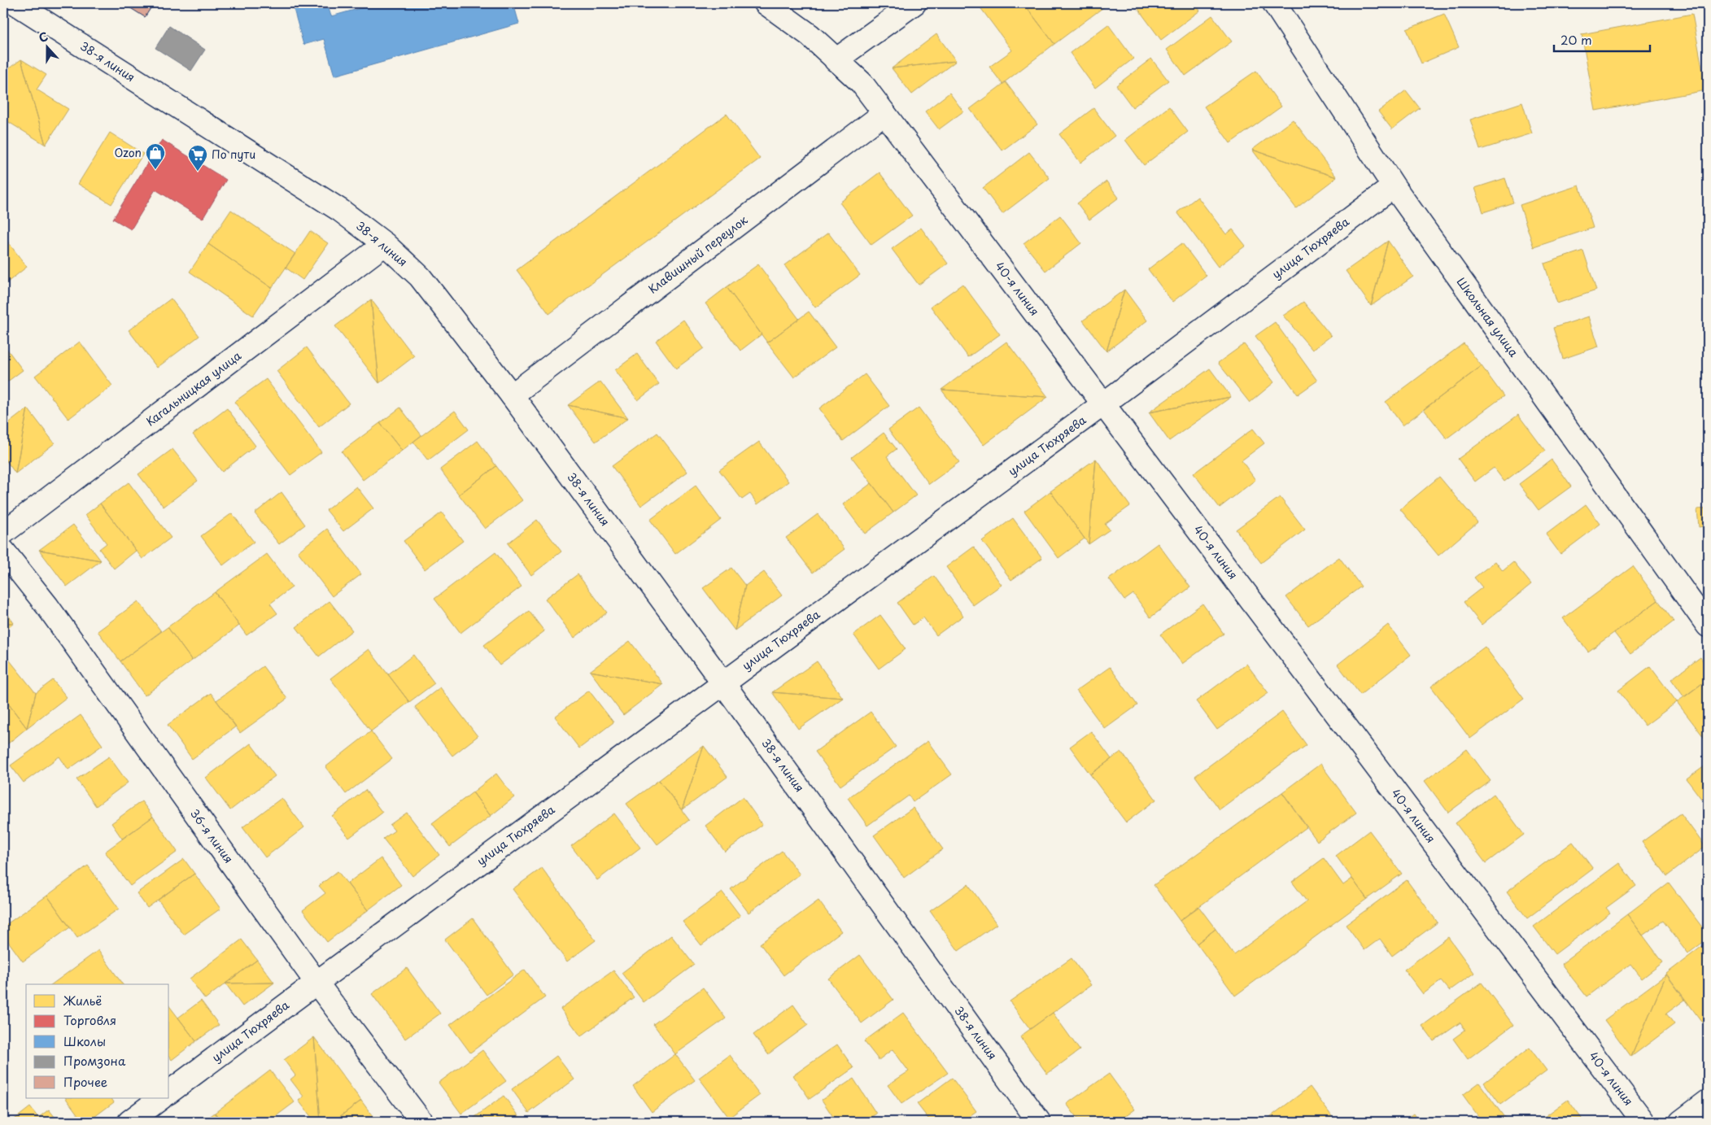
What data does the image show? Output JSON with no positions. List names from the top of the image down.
{
  "streets": {
    "street": [
      "38-я линия",
      "улица Тюхряева",
      "Клавишный переулок",
      "40-я линия",
      "Школьная улица",
      "Кагальницкая улица",
      "36-я линия"
    ]
  },
  "crossings": [
    ["38-я линия", "улица Тюхряева"],
    ["38-я линия", "Клавишный переулок"],
    ["38-я линия", "Кагальницкая улица"],
    ["улица Тюхряева", "40-я линия"],
    ["улица Тюхряева", "Школьная улица"],
    ["улица Тюхряева", "36-я линия"],
    ["Клавишный переулок", "40-я линия"]
  ],
  "places": {
    "shop": ["Ozon"],
    "supermarket": ["По пути"]
  },
  "legend": [
    "Жильё",
    "Торговля",
    "Школы",
    "Промзона",
    "Прочее"
  ],
  "scale_bar": "20 m",
  "north": "top"
}
